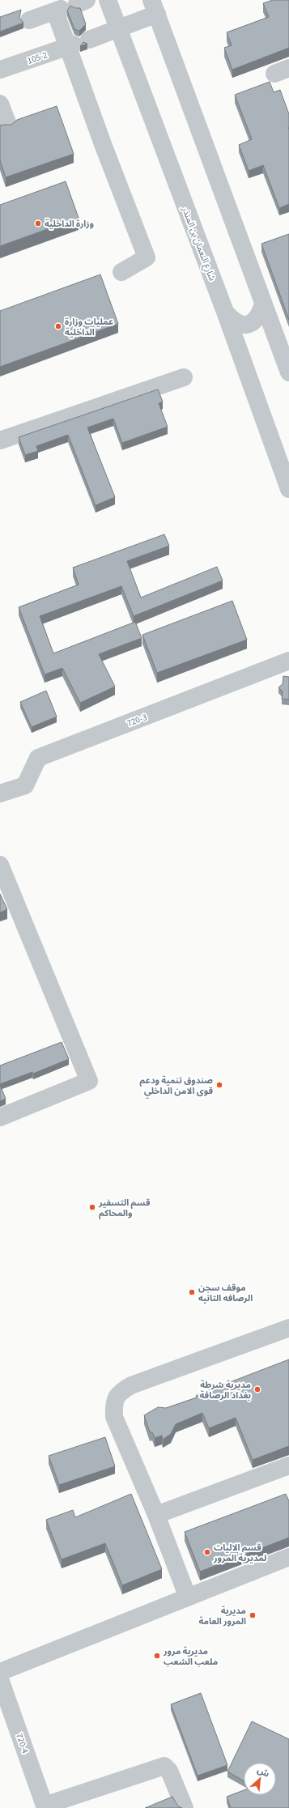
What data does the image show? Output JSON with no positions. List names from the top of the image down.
{
  "streets": {
    "street": [
      "105-2",
      "شارع النعمان بن المنذر",
      "720-3",
      "720-4"
    ]
  },
  "crossings": [
    ["105-2", "شارع النعمان بن المنذر"]
  ],
  "places": [
    "وزارة الداخلية",
    "عمليات وزارة الداخلية",
    "صندوق تنمية ودعم قوى الامن الداخلي",
    "قسم التسفير والمحاكم",
    "موقف سجن الرصافه الثانيه",
    "مديرية شرطة بغداد الرصافة",
    "قسم الاليات لمديرية المرور",
    "مديرية المرور العامة",
    "مديرية مرور ملعب الشعب"
  ],
  "north": "top right"
}
